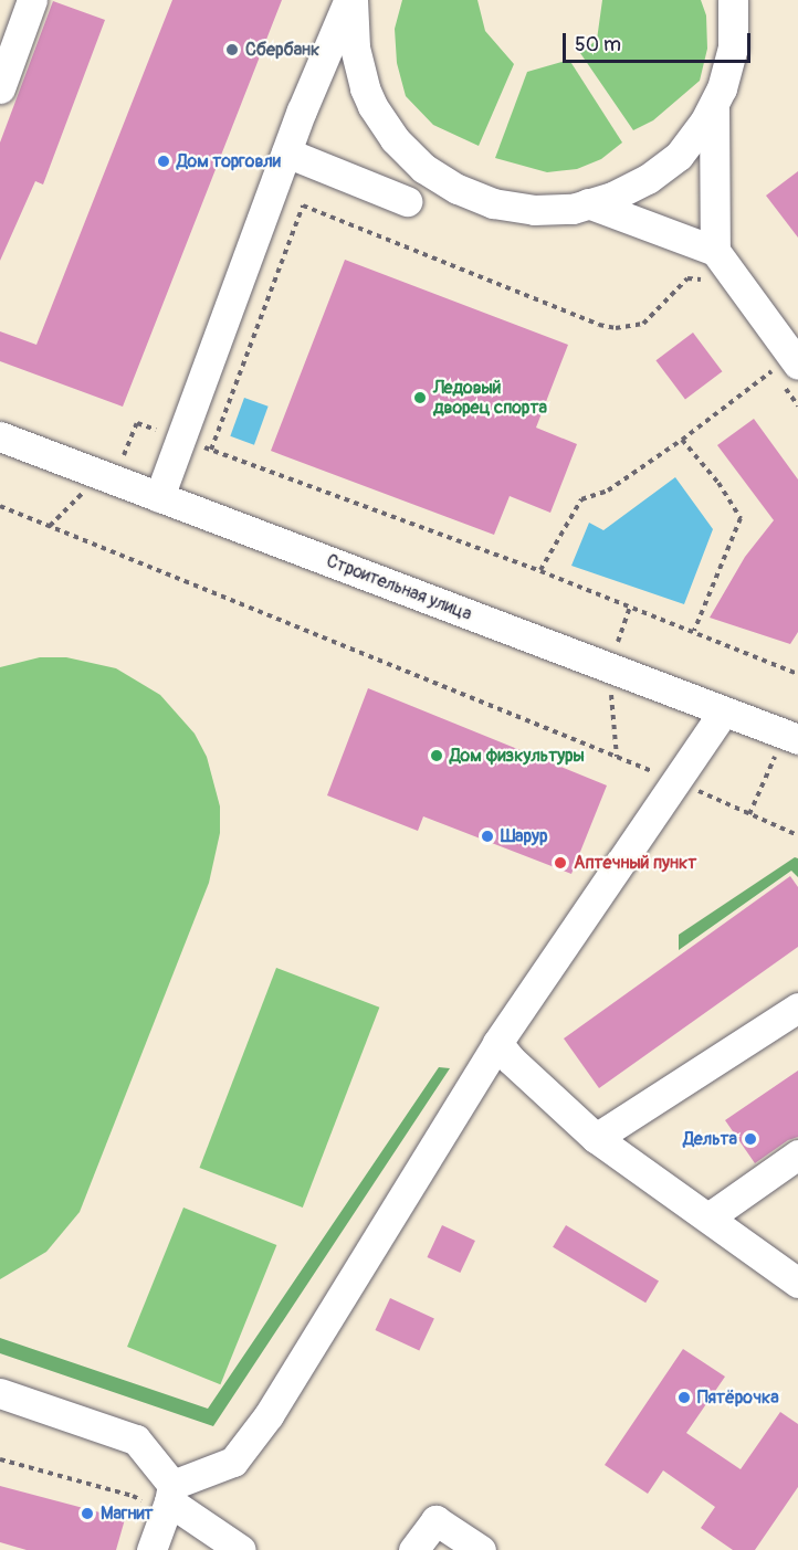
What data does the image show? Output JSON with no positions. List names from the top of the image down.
{
  "streets": {
    "street": ["Строительная улица"]
  },
  "places": [
    "Сбербанк",
    "Дом торговли",
    "Ледовый дворец спорта",
    "Дом физкультуры",
    "Шарур",
    "Аптечный пункт",
    "Дельта",
    "Пятёрочка",
    "Магнит"
  ],
  "scale_bar": "50 m"
}
